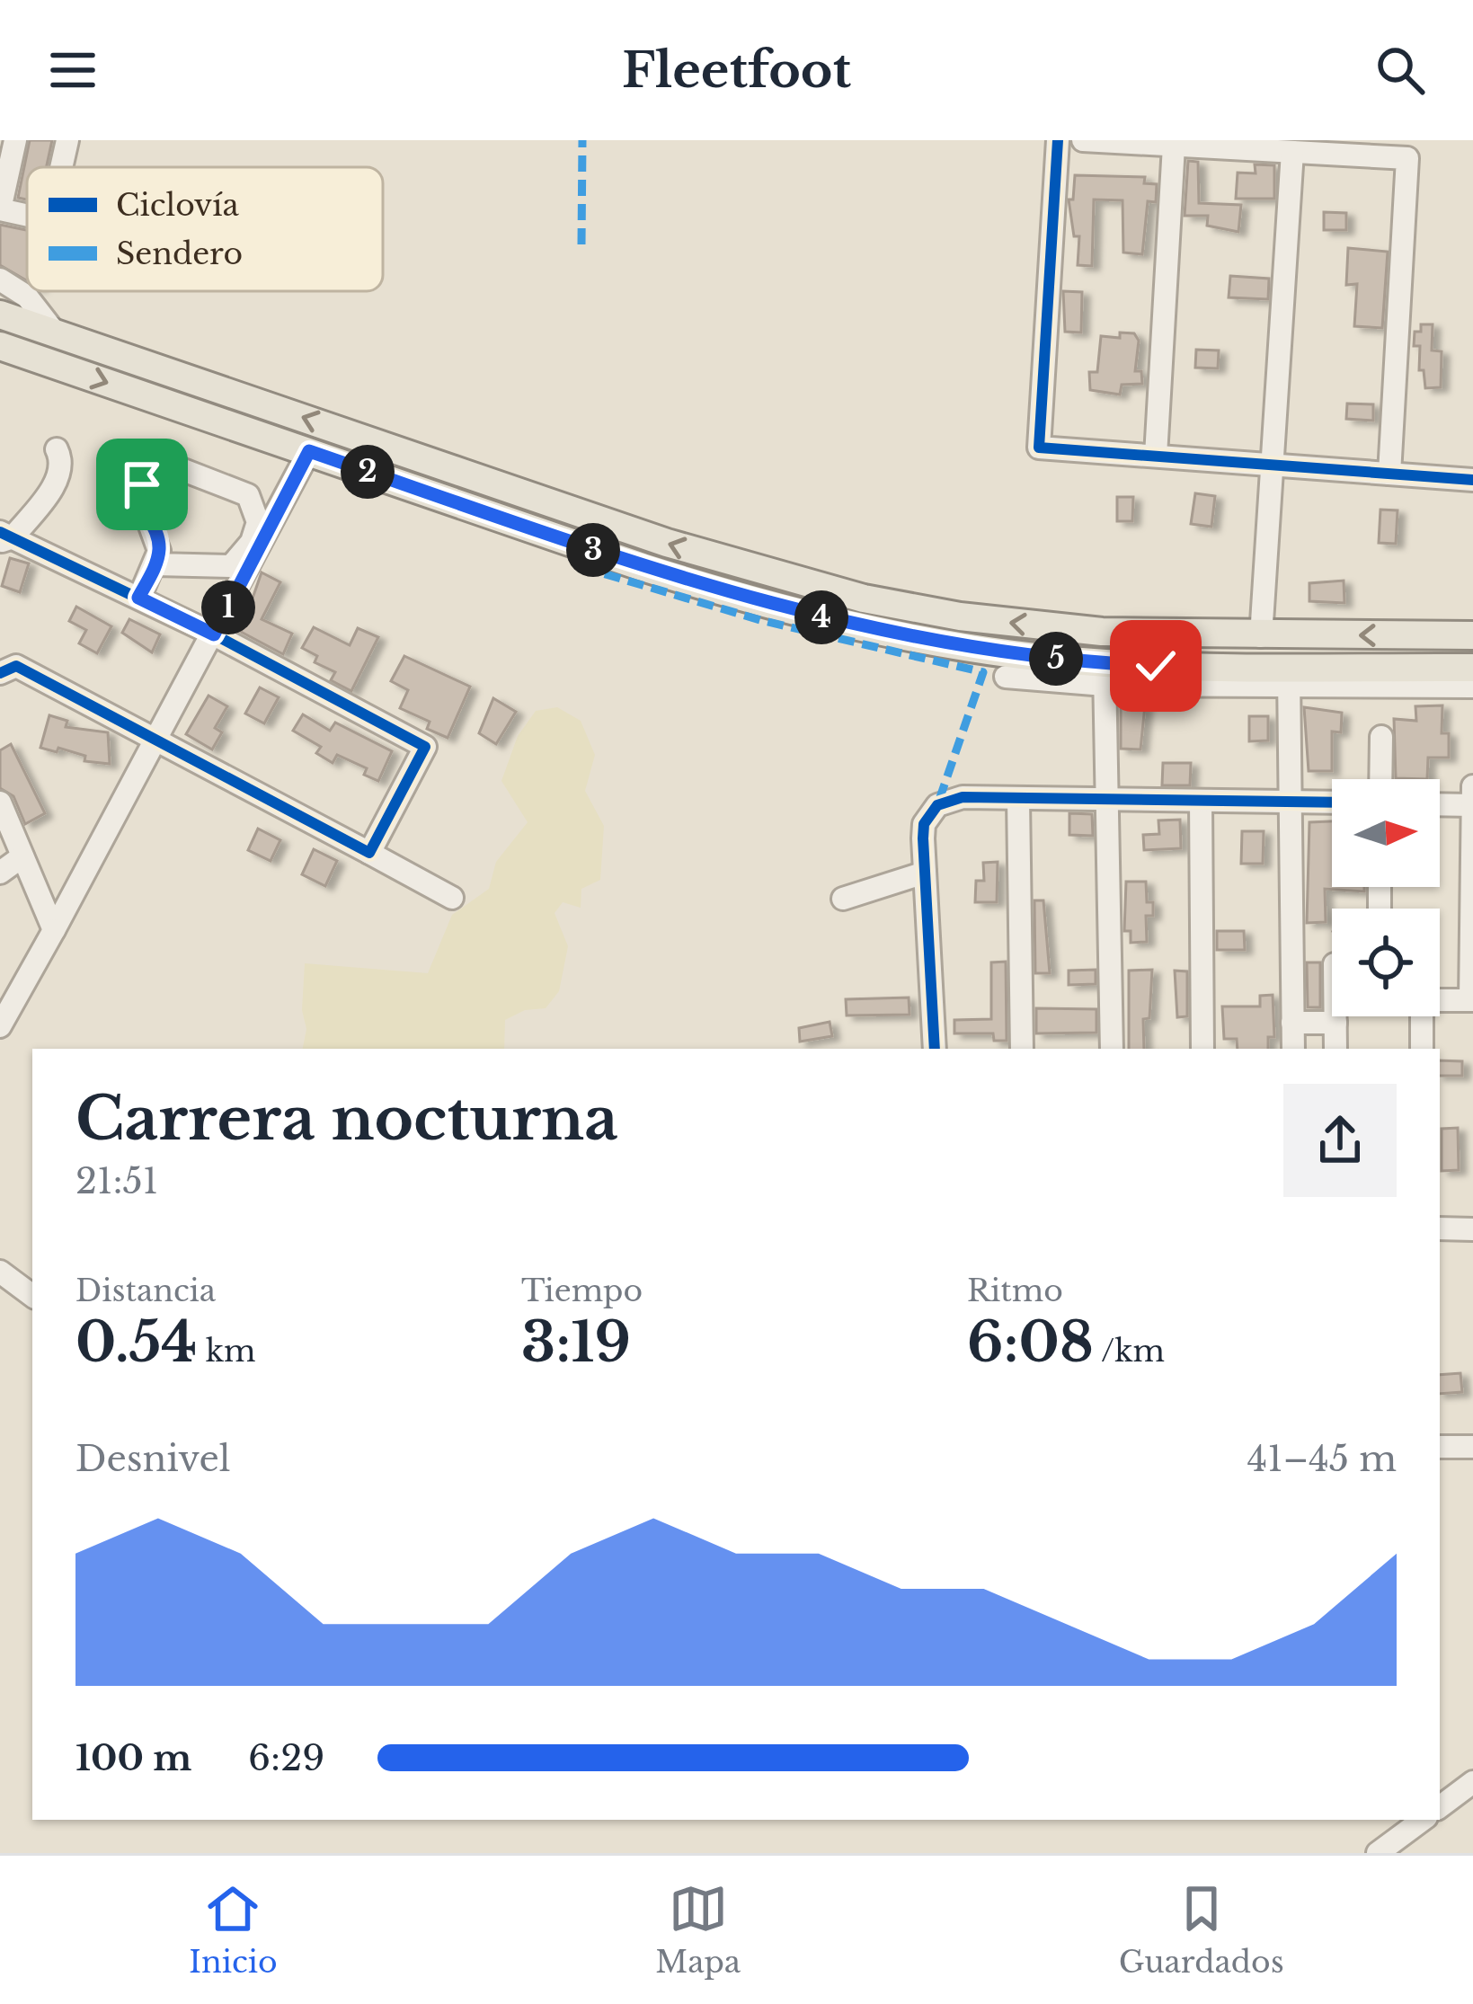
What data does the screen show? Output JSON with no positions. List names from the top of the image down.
{
  "legend": ["Ciclovía", "Sendero"],
  "north": "right",
  "page": {
    "header": "Fleetfoot",
    "pins": [
      "2",
      "3",
      "1",
      "4",
      "5"
    ],
    "heading": ["Carrera nocturna", "21:51"],
    "stats": [
      ["Distancia", "0.54 km"],
      ["Tiempo", "3:19"],
      ["Ritmo", "6:08 /km"]
    ],
    "chart": ["Desnivel", "41–45 m"],
    "list": [
      {
        "name": "100 m",
        "note": "6:29"
      }
    ],
    "tabs": ["Inicio", "Mapa", "Guardados"]
  }
}
